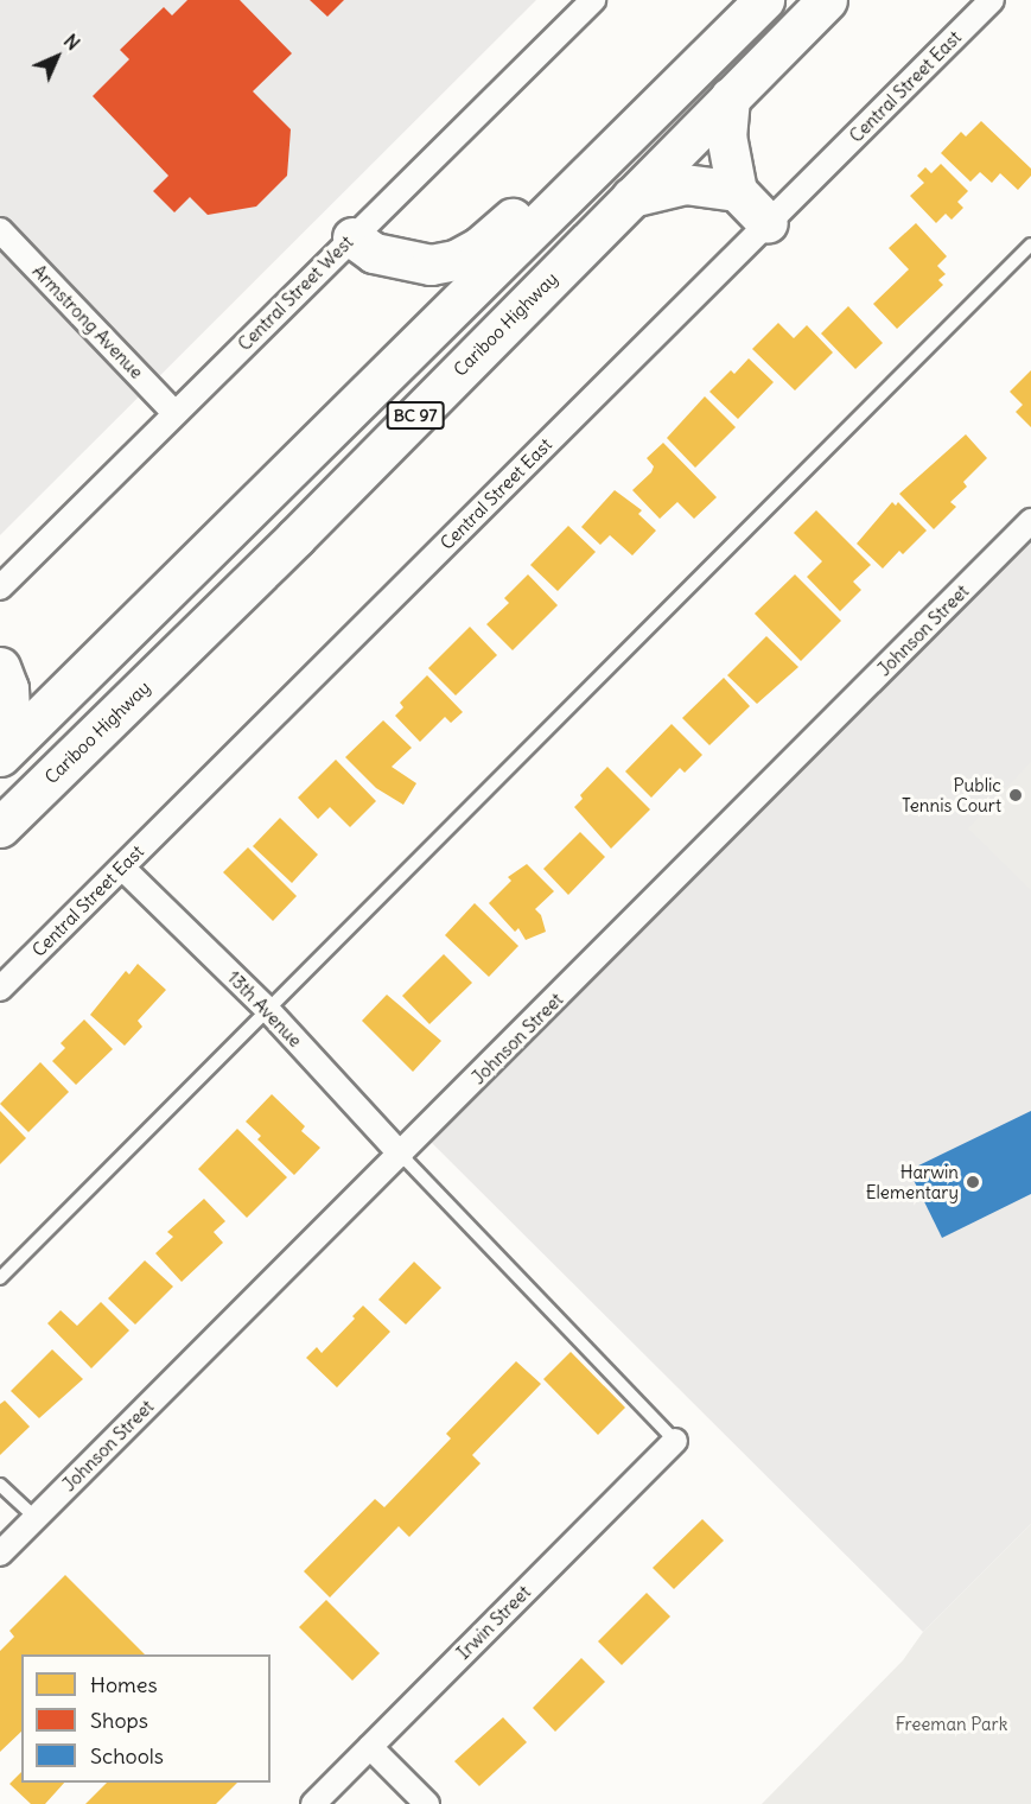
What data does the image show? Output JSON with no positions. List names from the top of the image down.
{
  "streets": {
    "highway": ["Cariboo Highway", "BC 97"],
    "street": [
      "Central Street East",
      "Central Street West",
      "Armstrong Avenue",
      "Johnson Street",
      "13th Avenue",
      "Irwin Street"
    ]
  },
  "crossings": [
    ["Central Street East", "13th Avenue"],
    ["Central Street West", "Armstrong Avenue"],
    ["Johnson Street", "13th Avenue"]
  ],
  "parks": ["Freeman Park"],
  "places": ["Public Tennis Court", "Harwin Elementary"],
  "legend": ["Homes", "Shops", "Schools"],
  "north": "top right"
}
